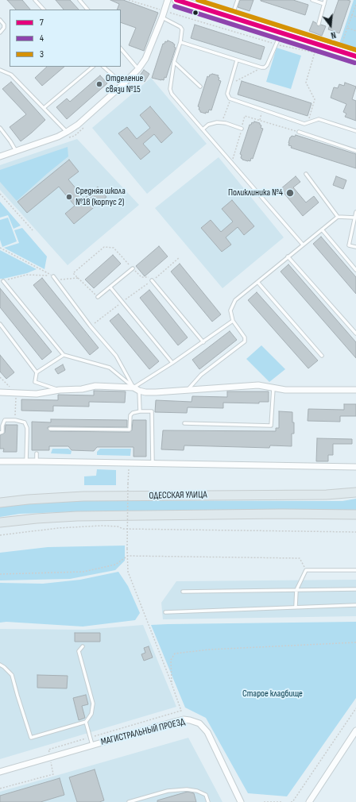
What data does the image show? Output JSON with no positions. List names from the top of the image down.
{
  "streets": {
    "main road": ["ОДЕССКАЯ УЛИЦА"],
    "street": ["МАГИСТРАЛЬНЫЙ ПРОЕЗД"]
  },
  "parks": ["Старое кладбище"],
  "places": ["Отделение связи №15", "Поликлиника №4", "Средняя школа №18 (корпус 2)"],
  "lines": ["transit line 7", "transit line 3", "transit line 4"],
  "legend": ["7", "4", "3"],
  "north": "bottom"
}
